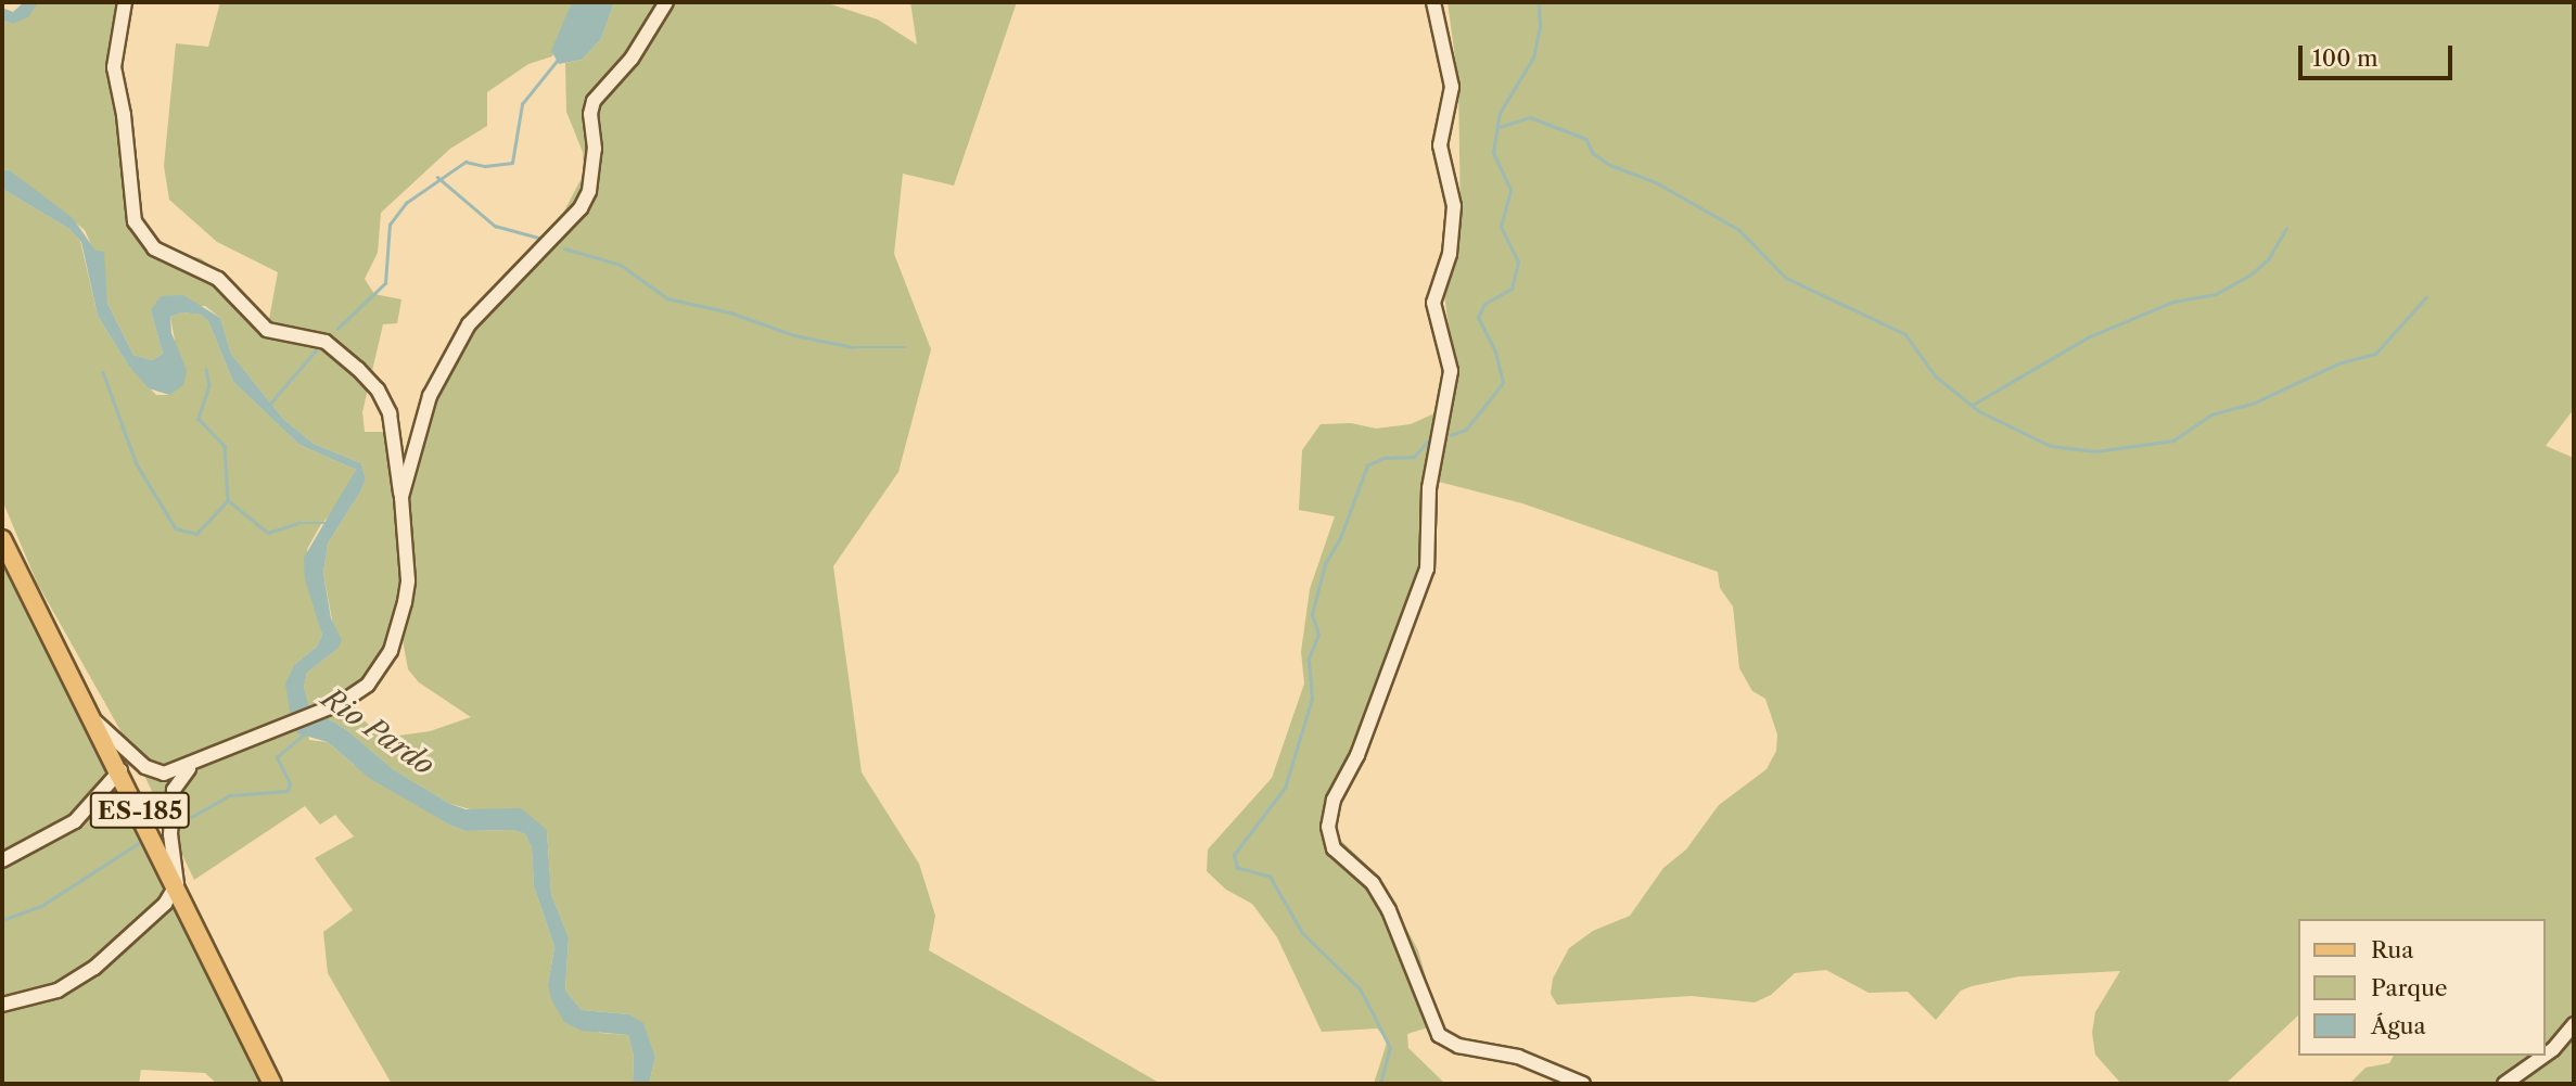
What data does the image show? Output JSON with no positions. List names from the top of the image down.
{
  "streets": {
    "main road": ["ES-185"]
  },
  "water": ["Rio Pardo"],
  "legend": ["Rua", "Parque", "Água"],
  "scale_bar": "100 m"
}
